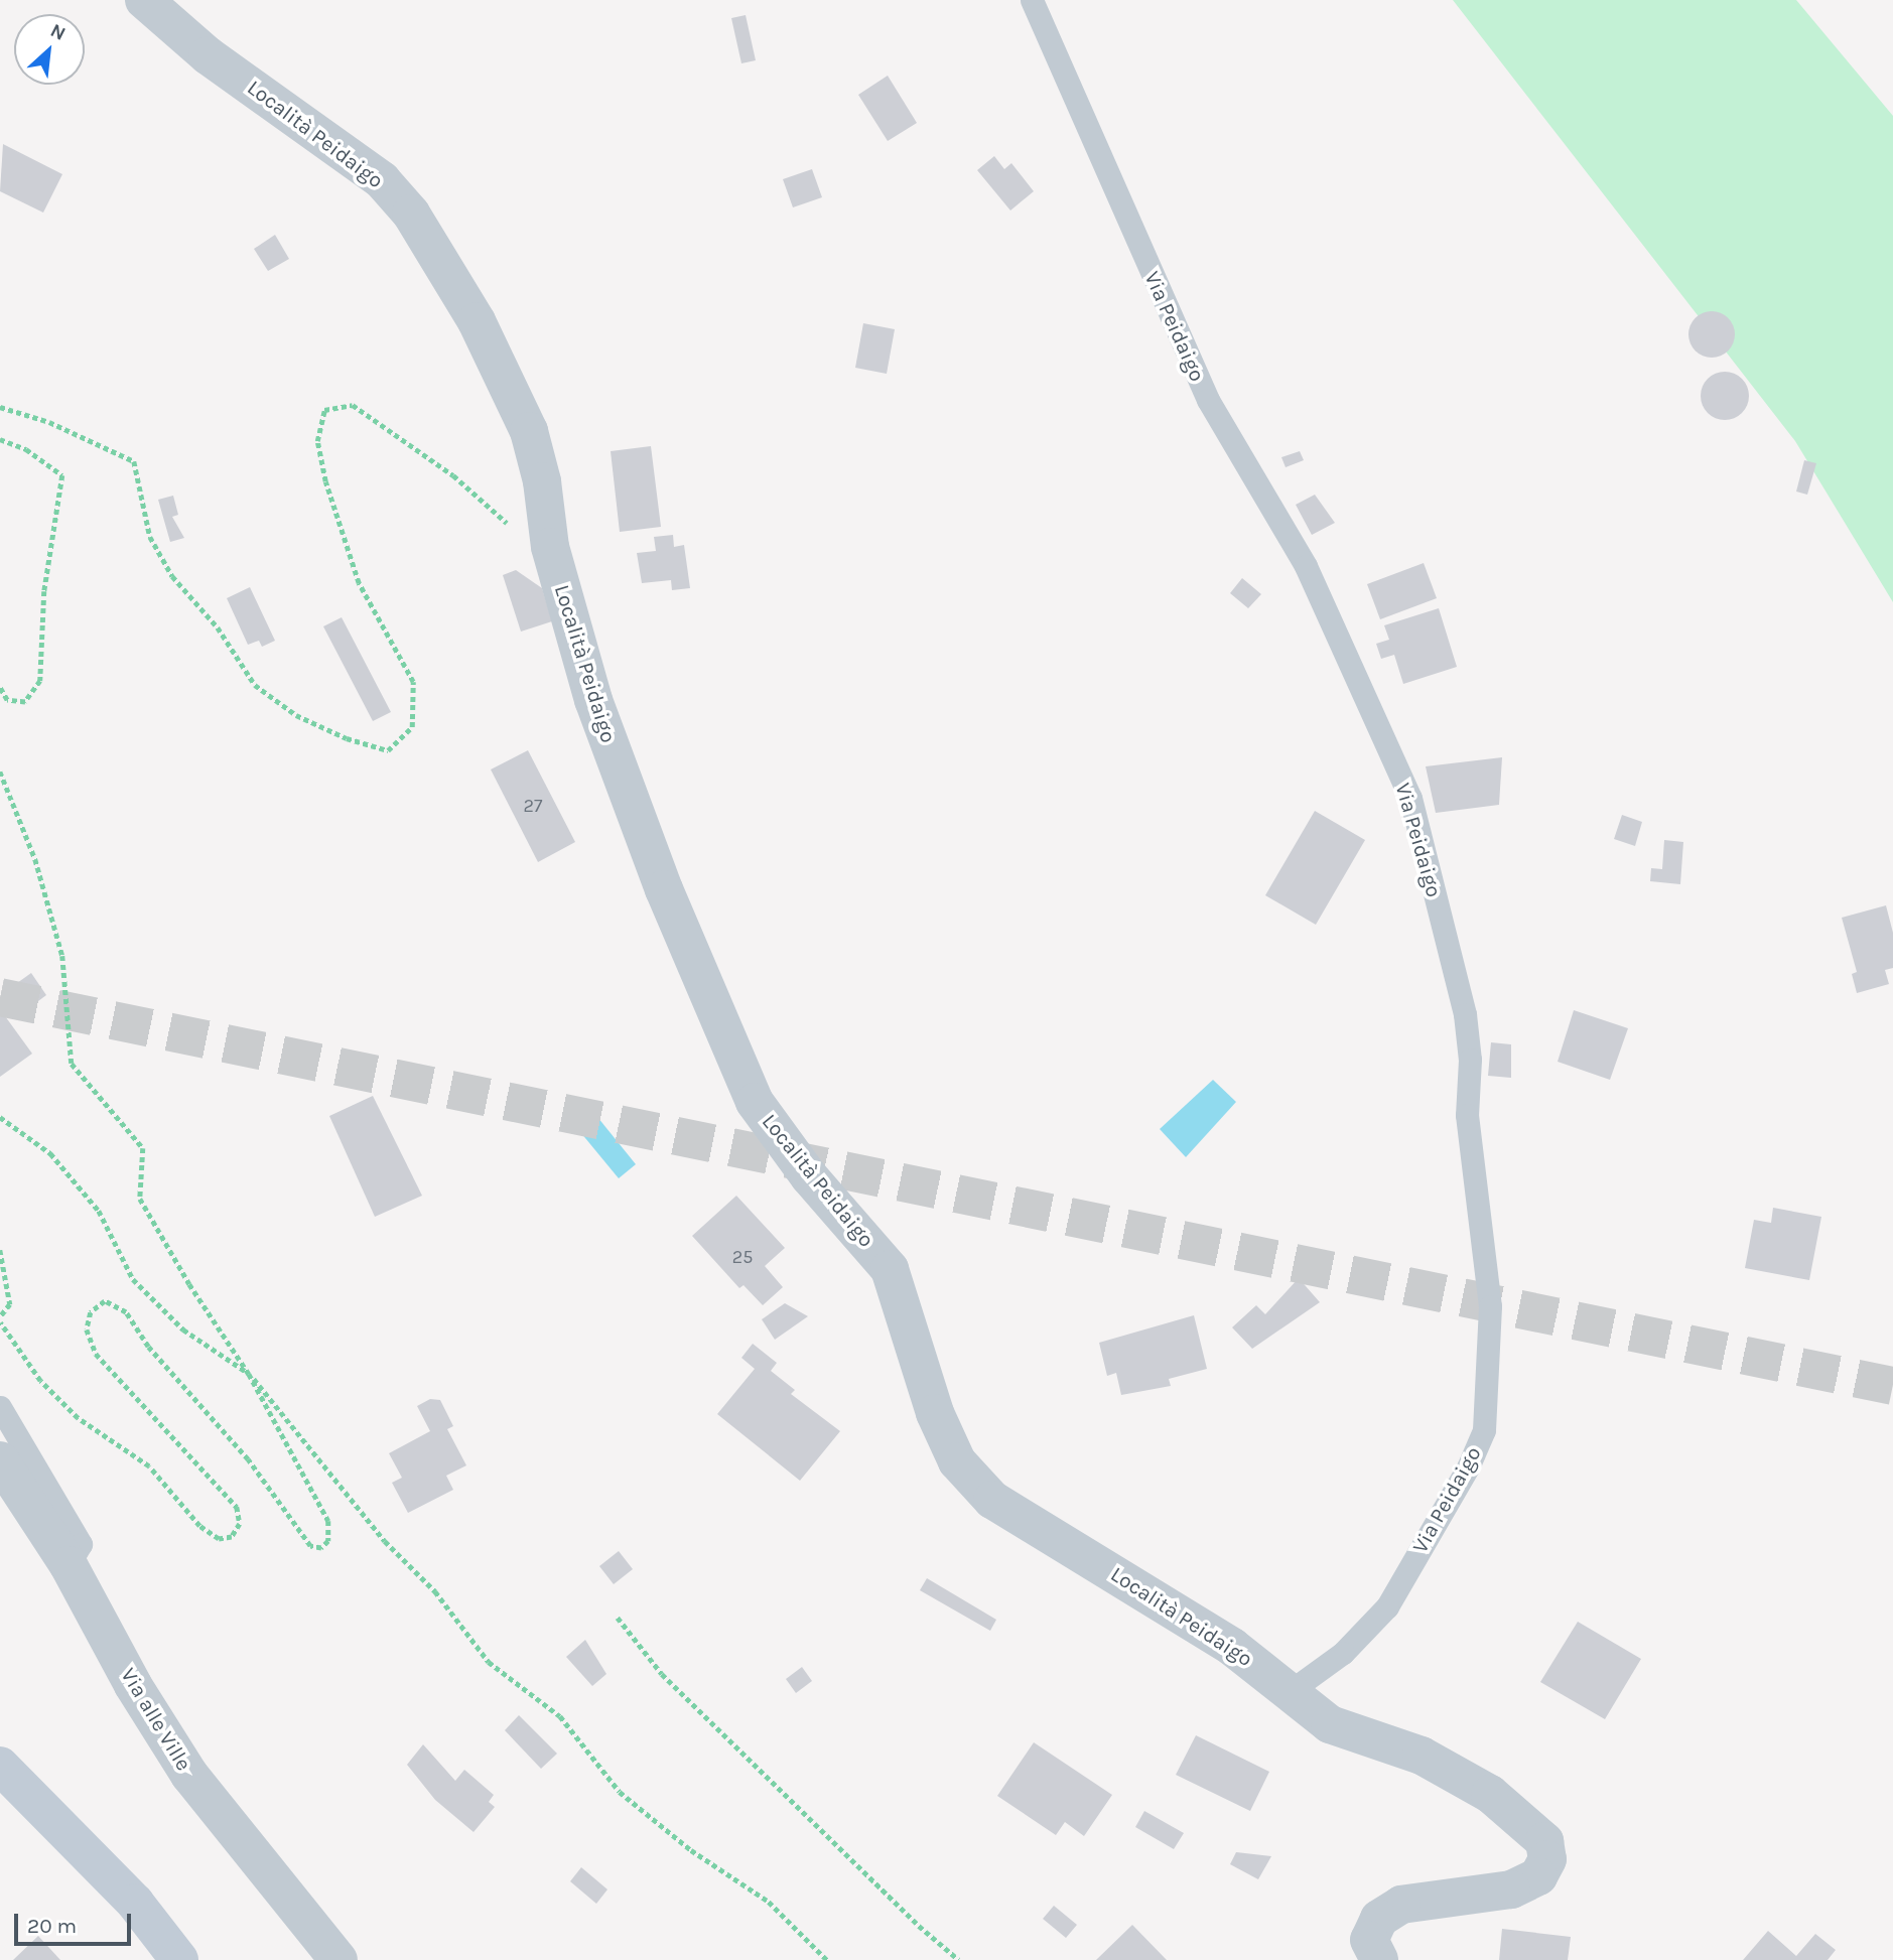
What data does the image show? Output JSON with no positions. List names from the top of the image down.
{
  "streets": {
    "street": ["Località Peidaigo", "Via alle Ville"],
    "lane": ["Via Peidaigo"]
  },
  "crossings": [
    ["Località Peidaigo", "Via Peidaigo"]
  ],
  "house_numbers": ["27", "25"],
  "scale_bar": "20 m",
  "north": "top right"
}
